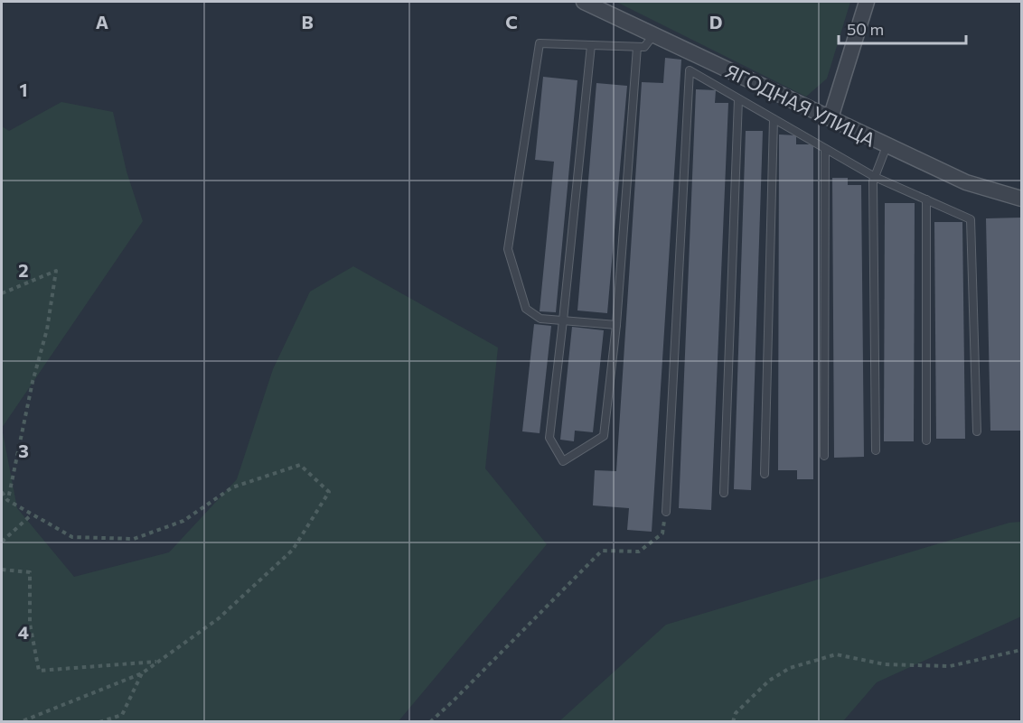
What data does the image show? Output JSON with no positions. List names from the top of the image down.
{
  "streets": {
    "street": ["ЯГОДНАЯ УЛИЦА"]
  },
  "scale_bar": "50 m",
  "grid": {
    "columns": [
      "A",
      "B",
      "C",
      "D"
    ],
    "rows": [
      "1",
      "2",
      "3",
      "4"
    ]
  }
}
